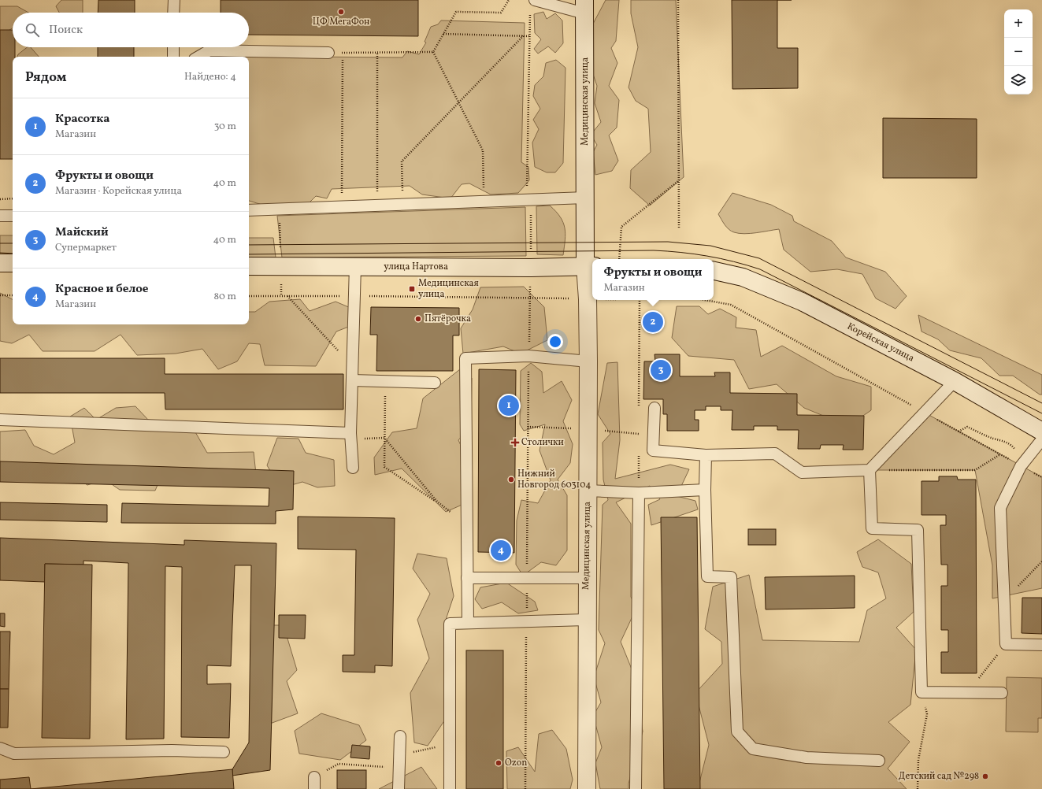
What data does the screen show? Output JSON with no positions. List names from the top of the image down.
{
  "streets": {
    "street": ["Медицинская улица", "улица Нартова", "Корейская улица"]
  },
  "crossings": [
    ["Медицинская улица", "улица Нартова"]
  ],
  "places": {
    "other": [
      "ЦФ МегаФон",
      "Пятёрочка",
      "Нижний Новгород 603104",
      "Ozon",
      "Детский сад №298"
    ],
    "transit": ["Медицинская улица"],
    "health": ["Столички"]
  },
  "page": {
    "map_buttons": ["+", "−"],
    "search": "Поиск",
    "heading": ["Рядом", "Найдено: 4"],
    "list": [
      {
        "mark": "1",
        "name": "Красотка",
        "note": "Магазин",
        "value": "30 m"
      },
      {
        "mark": "2",
        "name": "Фрукты и овощи",
        "note": "Магазин · Корейская улица",
        "value": "40 m"
      },
      {
        "mark": "3",
        "name": "Майский",
        "note": "Супермаркет",
        "value": "40 m"
      },
      {
        "mark": "4",
        "name": "Красное и белое",
        "note": "Магазин",
        "value": "80 m"
      }
    ],
    "popup": ["Фрукты и овощи", "Магазин"],
    "pins": [
      "2",
      "3",
      "1",
      "4"
    ]
  }
}
